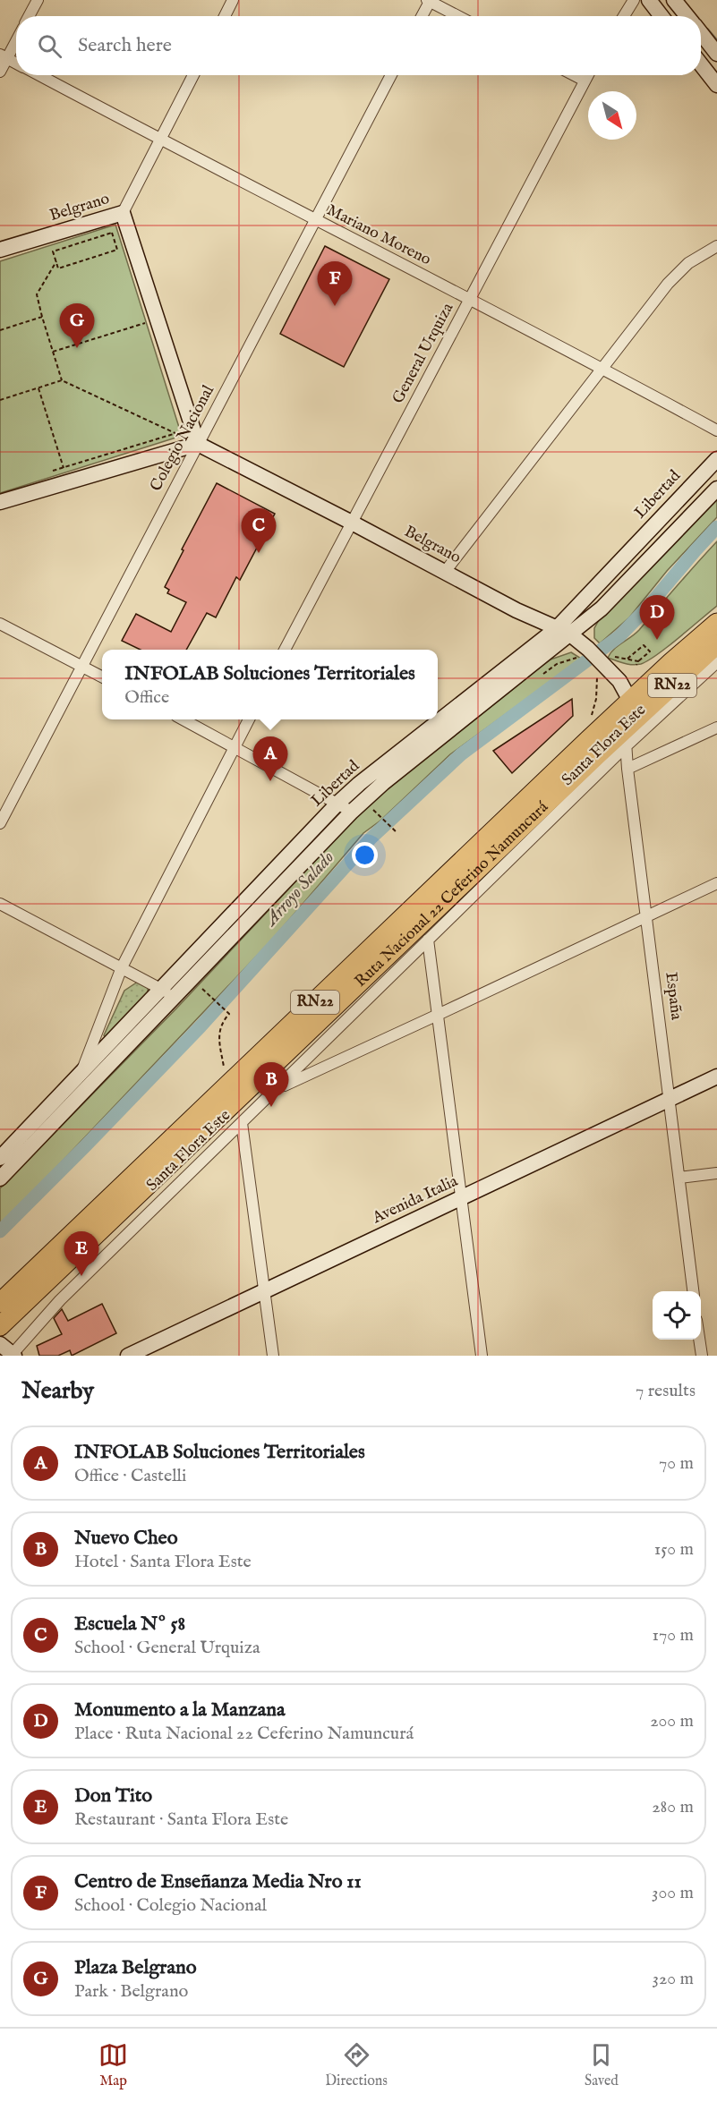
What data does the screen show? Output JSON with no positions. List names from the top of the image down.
{
  "streets": {
    "highway": ["RN22", "Ruta Nacional 22 Ceferino Namuncurá"],
    "street": [
      "Belgrano",
      "Mariano Moreno",
      "General Urquiza",
      "Colegio Nacional",
      "Libertad",
      "Santa Flora Este",
      "España",
      "Avenida Italia"
    ]
  },
  "crossings": [
    ["Belgrano", "General Urquiza"],
    ["Belgrano", "Colegio Nacional"],
    ["Belgrano", "Libertad"],
    ["Belgrano", "Ruta Nacional 22 Ceferino Namuncurá"],
    ["Belgrano", "España"],
    ["Mariano Moreno", "General Urquiza"],
    ["Mariano Moreno", "Colegio Nacional"],
    ["Santa Flora Este", "España"],
    ["Ruta Nacional 22 Ceferino Namuncurá", "España"],
    ["España", "Avenida Italia"]
  ],
  "water": ["Arroyo Salado"],
  "north": "bottom right",
  "page": {
    "search": "Search here",
    "pins": [
      "F",
      "G",
      "C",
      "D",
      "A",
      "B",
      "E"
    ],
    "popup": ["INFOLAB Soluciones Territoriales", "Office"],
    "heading": ["Nearby", "7 results"],
    "list": [
      {
        "mark": "A",
        "name": "INFOLAB Soluciones Territoriales",
        "note": "Office · Castelli",
        "value": "70 m"
      },
      {
        "mark": "B",
        "name": "Nuevo Cheo",
        "note": "Hotel · Santa Flora Este",
        "value": "150 m"
      },
      {
        "mark": "C",
        "name": "Escuela Nº 58",
        "note": "School · General Urquiza",
        "value": "170 m"
      },
      {
        "mark": "D",
        "name": "Monumento a la Manzana",
        "note": "Place · Ruta Nacional 22 Ceferino Namuncurá",
        "value": "200 m"
      },
      {
        "mark": "E",
        "name": "Don Tito",
        "note": "Restaurant · Santa Flora Este",
        "value": "280 m"
      },
      {
        "mark": "F",
        "name": "Centro de Enseñanza Media Nro 11",
        "note": "School · Colegio Nacional",
        "value": "300 m"
      },
      {
        "mark": "G",
        "name": "Plaza Belgrano",
        "note": "Park · Belgrano",
        "value": "320 m"
      }
    ],
    "nav": ["Map", "Directions", "Saved"]
  }
}
